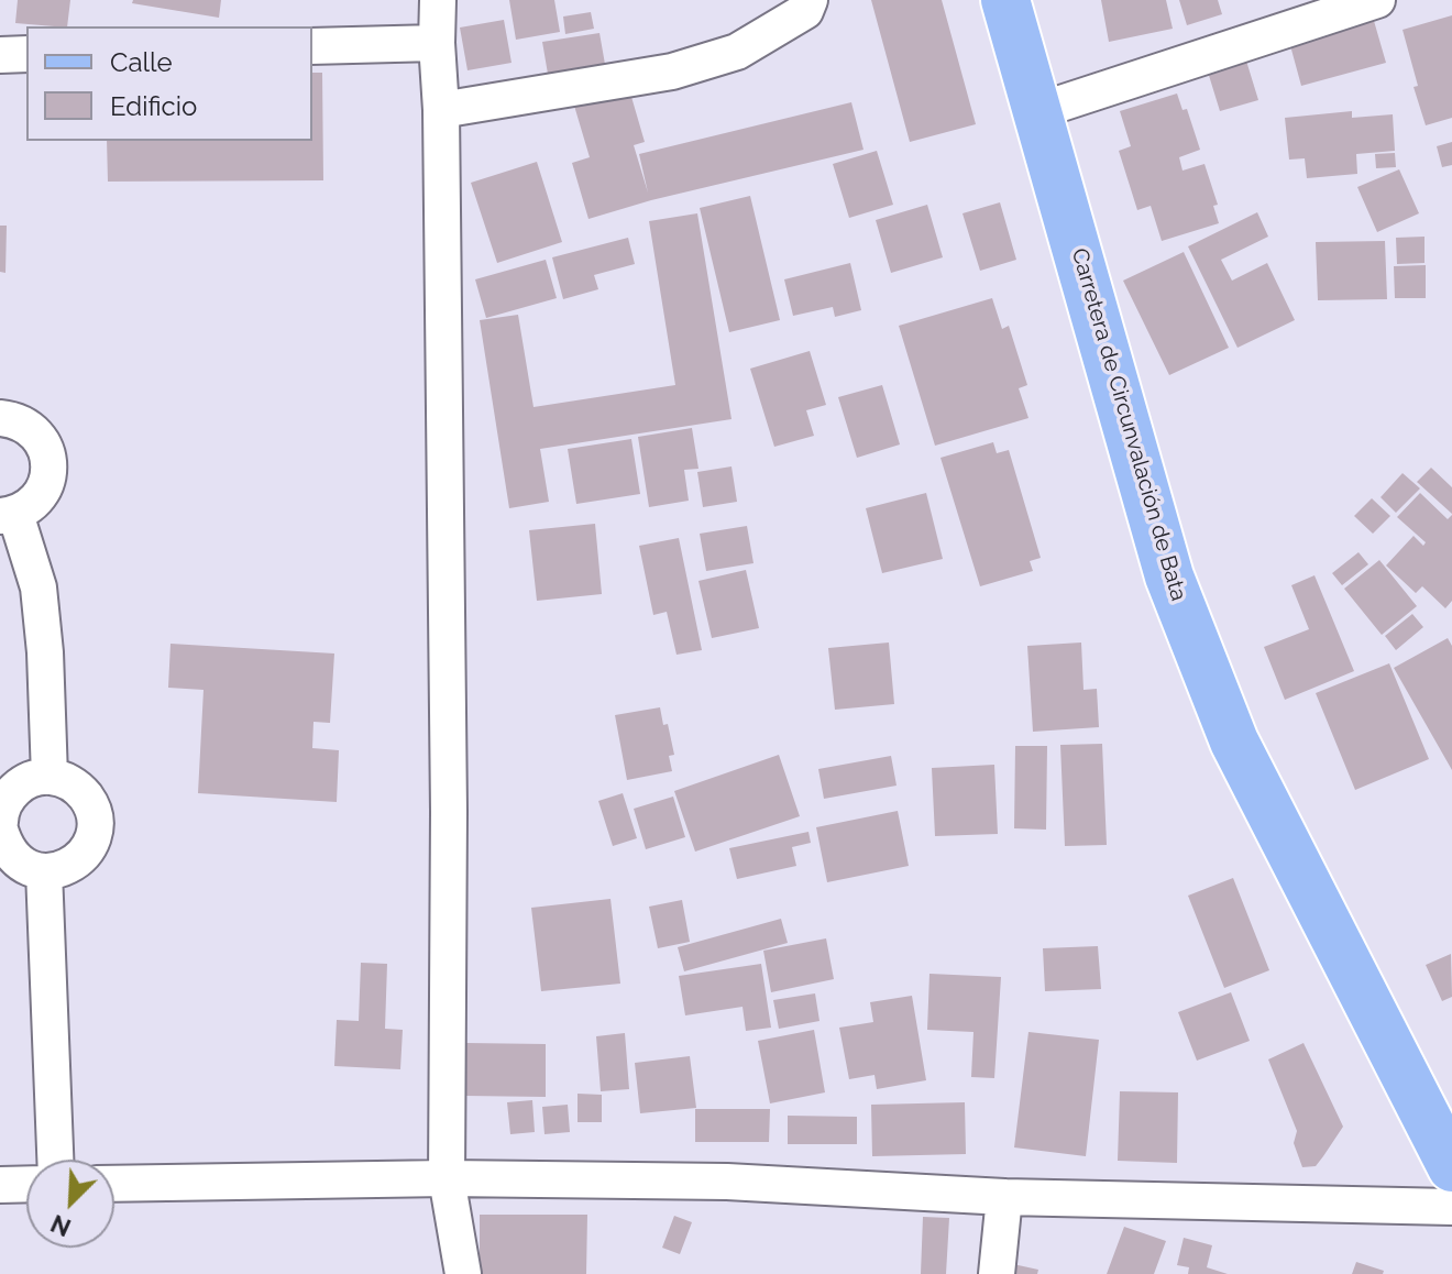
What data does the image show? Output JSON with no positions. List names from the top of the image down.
{
  "streets": {
    "main road": ["Carretera de Circunvalación de Bata"]
  },
  "legend": ["Calle", "Edificio"],
  "north": "bottom left"
}
